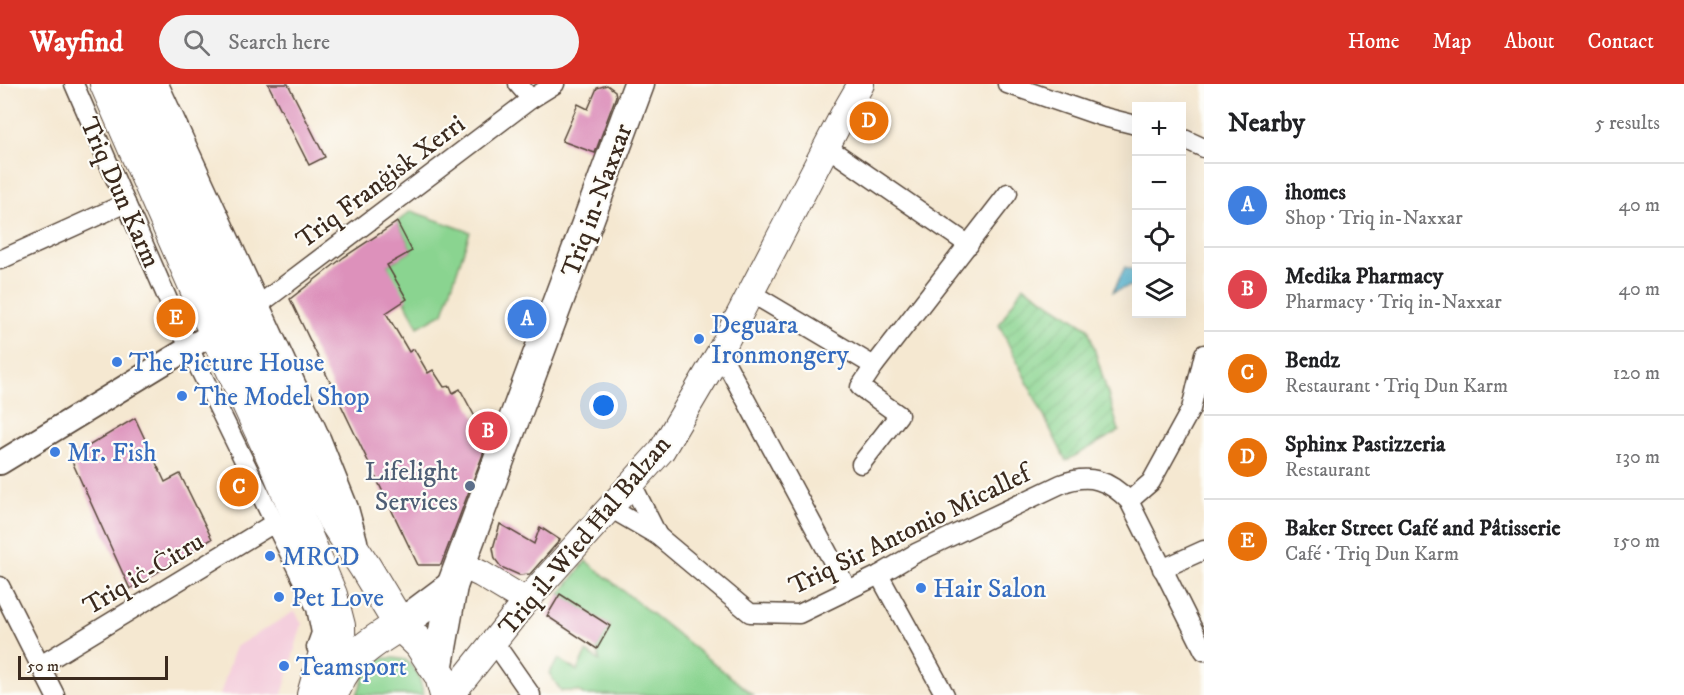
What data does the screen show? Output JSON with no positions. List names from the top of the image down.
{
  "streets": {
    "highway": ["Triq Dun Karm"],
    "main road": ["Triq in-Naxxar", "Triq il-Wied Ħal Balzan"],
    "street": ["Triq Franġisk Xerri", "Triq Sir Antonio Micallef", "Triq iċ-Ċitru"]
  },
  "crossings": [
    ["Triq Dun Karm", "Triq iċ-Ċitru"],
    ["Triq in-Naxxar", "Triq il-Wied Ħal Balzan"],
    ["Triq Sir Antonio Micallef", "Triq il-Wied Ħal Balzan"]
  ],
  "places": [
    "Deguara Ironmongery",
    "The Picture House",
    "The Model Shop",
    "Mr. Fish",
    "Lifelight Services",
    "MRCD",
    "Hair Salon",
    "Pet Love",
    "Teamsport"
  ],
  "scale_bar": "50 m",
  "page": {
    "header": "Wayfind",
    "search": "Search here",
    "nav": [
      "Home",
      "Map",
      "About",
      "Contact"
    ],
    "heading": ["Nearby", "5 results"],
    "pins": [
      "D",
      "E",
      "A",
      "B",
      "C"
    ],
    "map_buttons": ["+", "−"],
    "list": [
      {
        "mark": "A",
        "name": "ihomes",
        "note": "Shop · Triq in-Naxxar",
        "value": "40 m"
      },
      {
        "mark": "B",
        "name": "Medika Pharmacy",
        "note": "Pharmacy · Triq in-Naxxar",
        "value": "40 m"
      },
      {
        "mark": "C",
        "name": "Bendz",
        "note": "Restaurant · Triq Dun Karm",
        "value": "120 m"
      },
      {
        "mark": "D",
        "name": "Sphinx Pastizzeria",
        "note": "Restaurant",
        "value": "130 m"
      },
      {
        "mark": "E",
        "name": "Baker Street Café and Pâtisserie",
        "note": "Café · Triq Dun Karm",
        "value": "150 m"
      }
    ],
    "scale": "50 m"
  }
}
